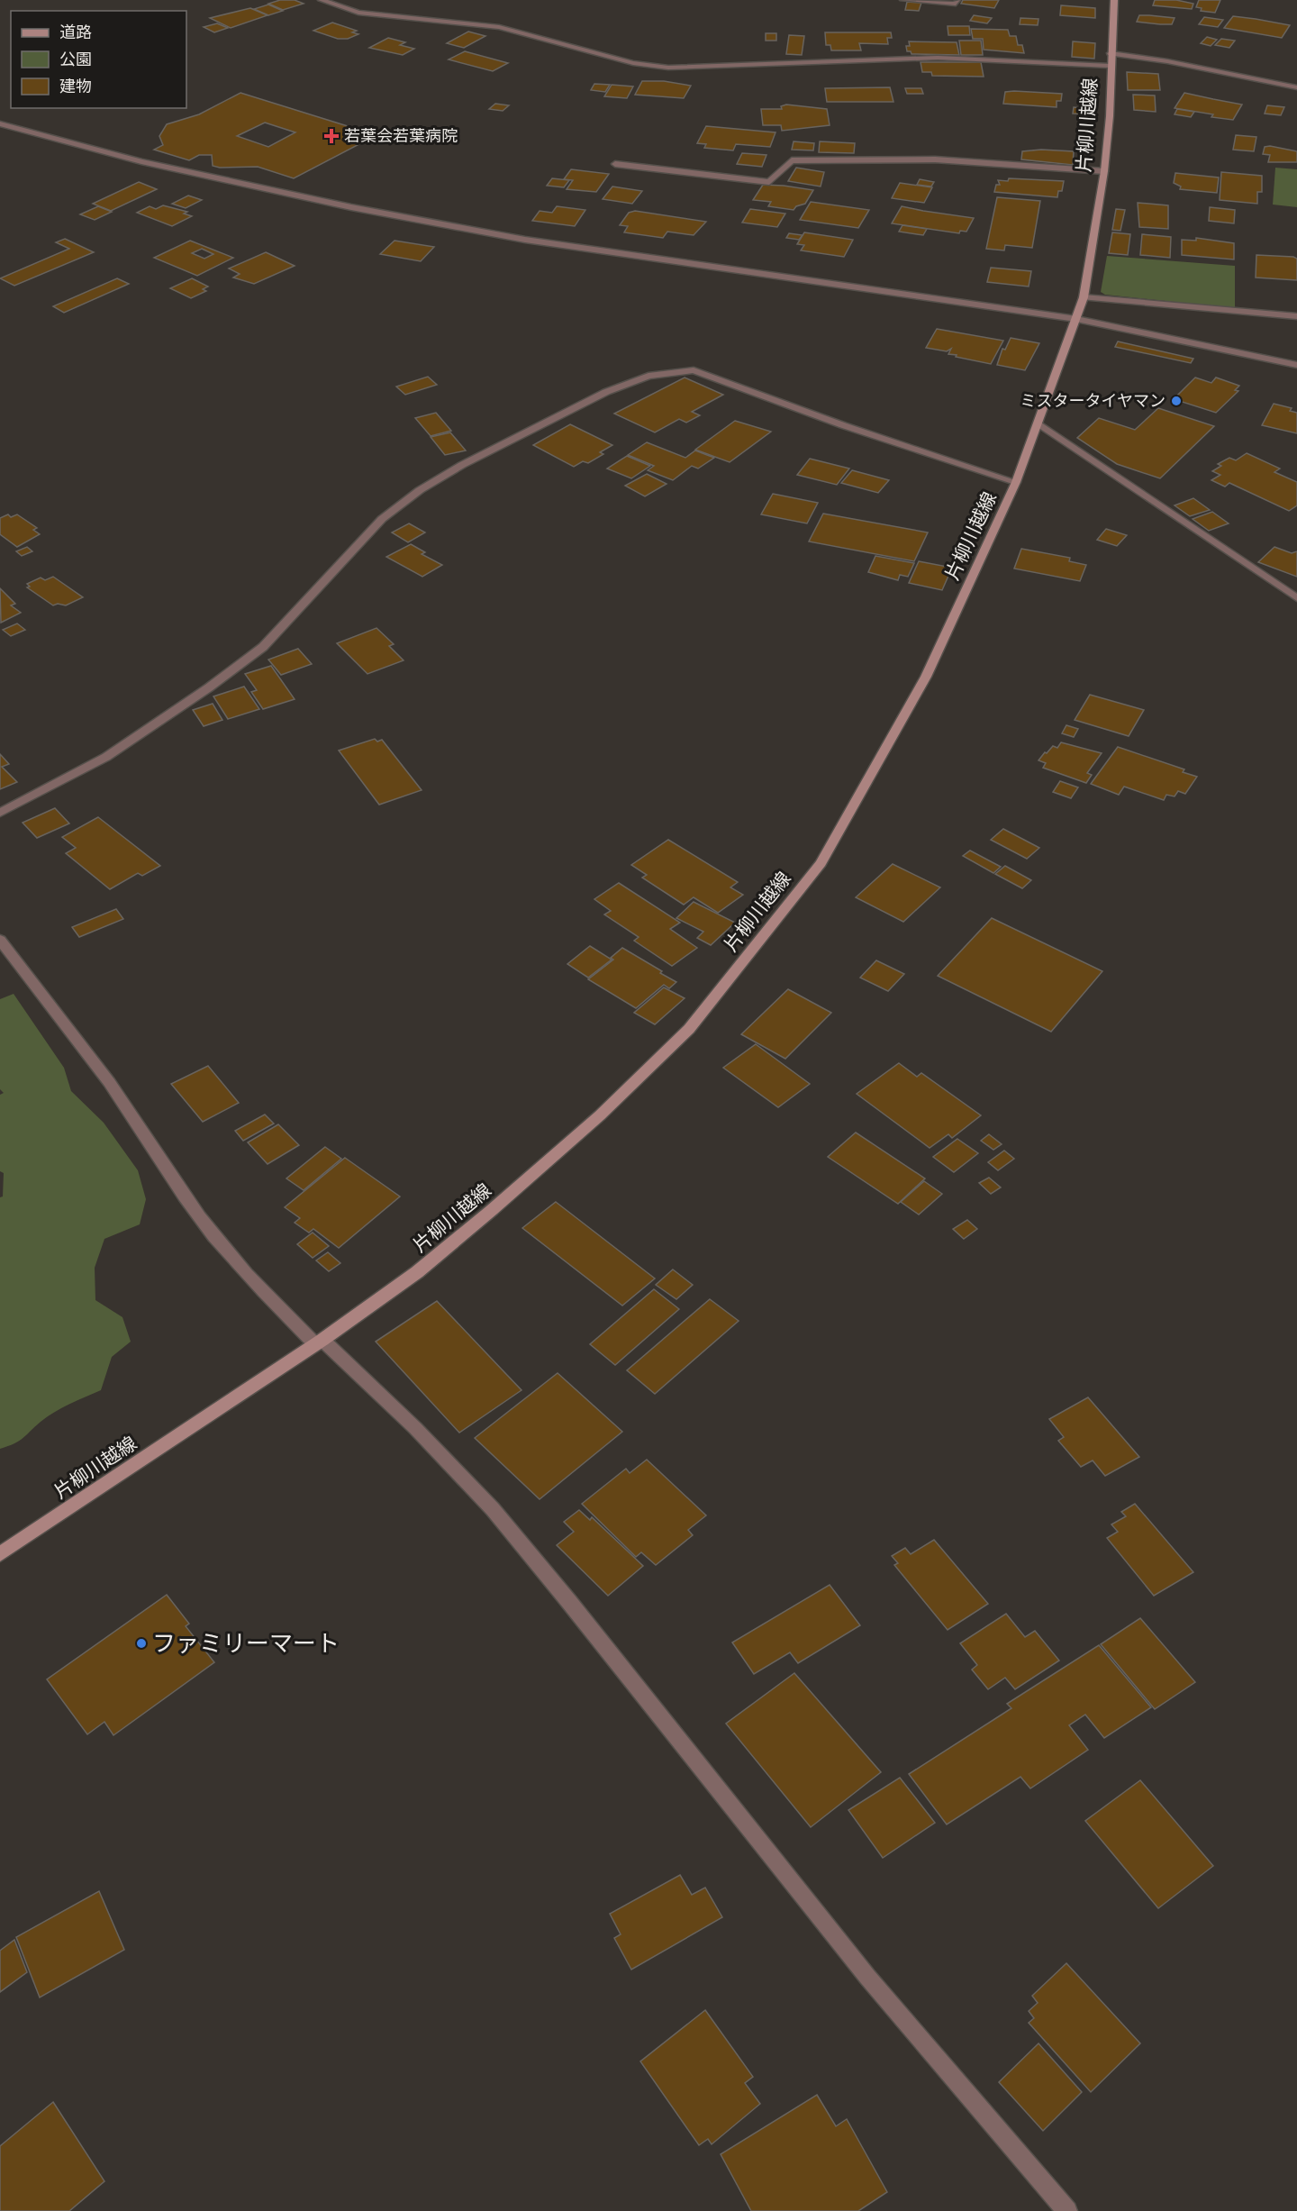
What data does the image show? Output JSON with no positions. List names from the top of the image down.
{
  "streets": {
    "main road": ["片柳川越線"]
  },
  "places": {
    "health": ["若葉会若葉病院"],
    "other": ["ミスタータイヤマン", "ファミリーマート"]
  },
  "legend": ["道路", "公園", "建物"]
}
